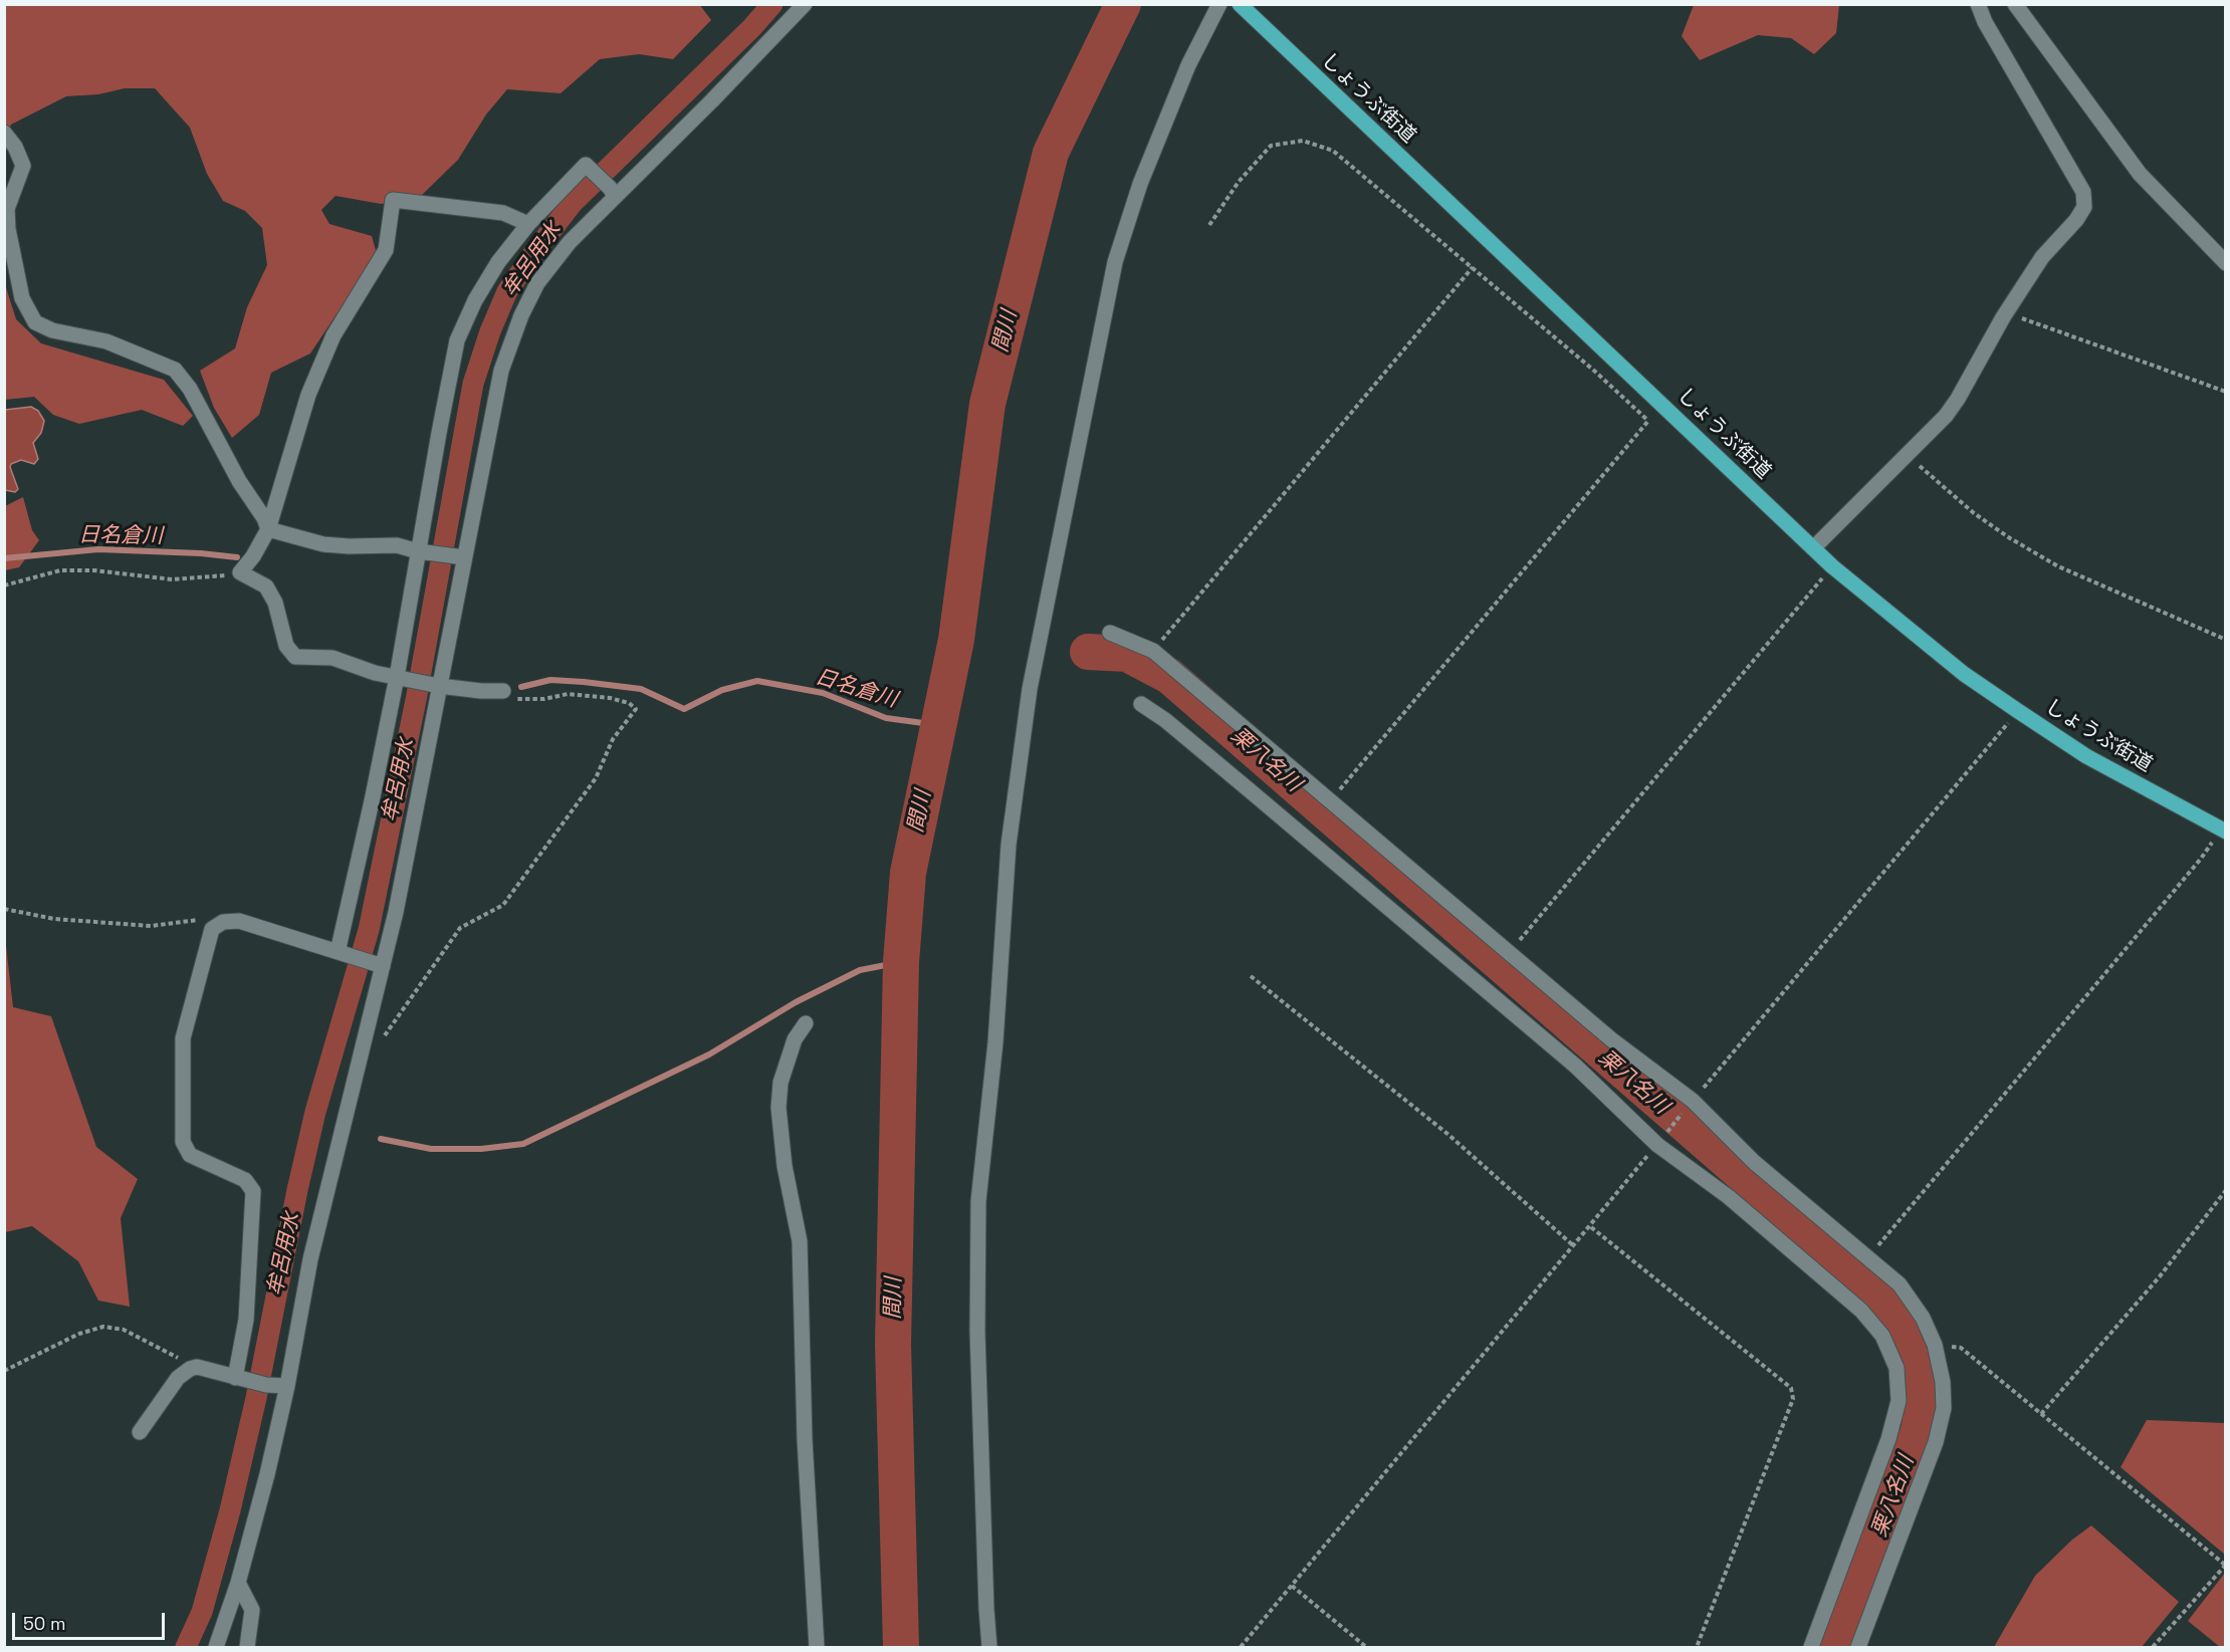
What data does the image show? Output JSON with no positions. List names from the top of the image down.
{
  "streets": {
    "main road": ["しょうぶ街道"]
  },
  "water": [
    "牟呂用水",
    "間川",
    "日名倉川",
    "栗八名川"
  ],
  "scale_bar": "50 m"
}
